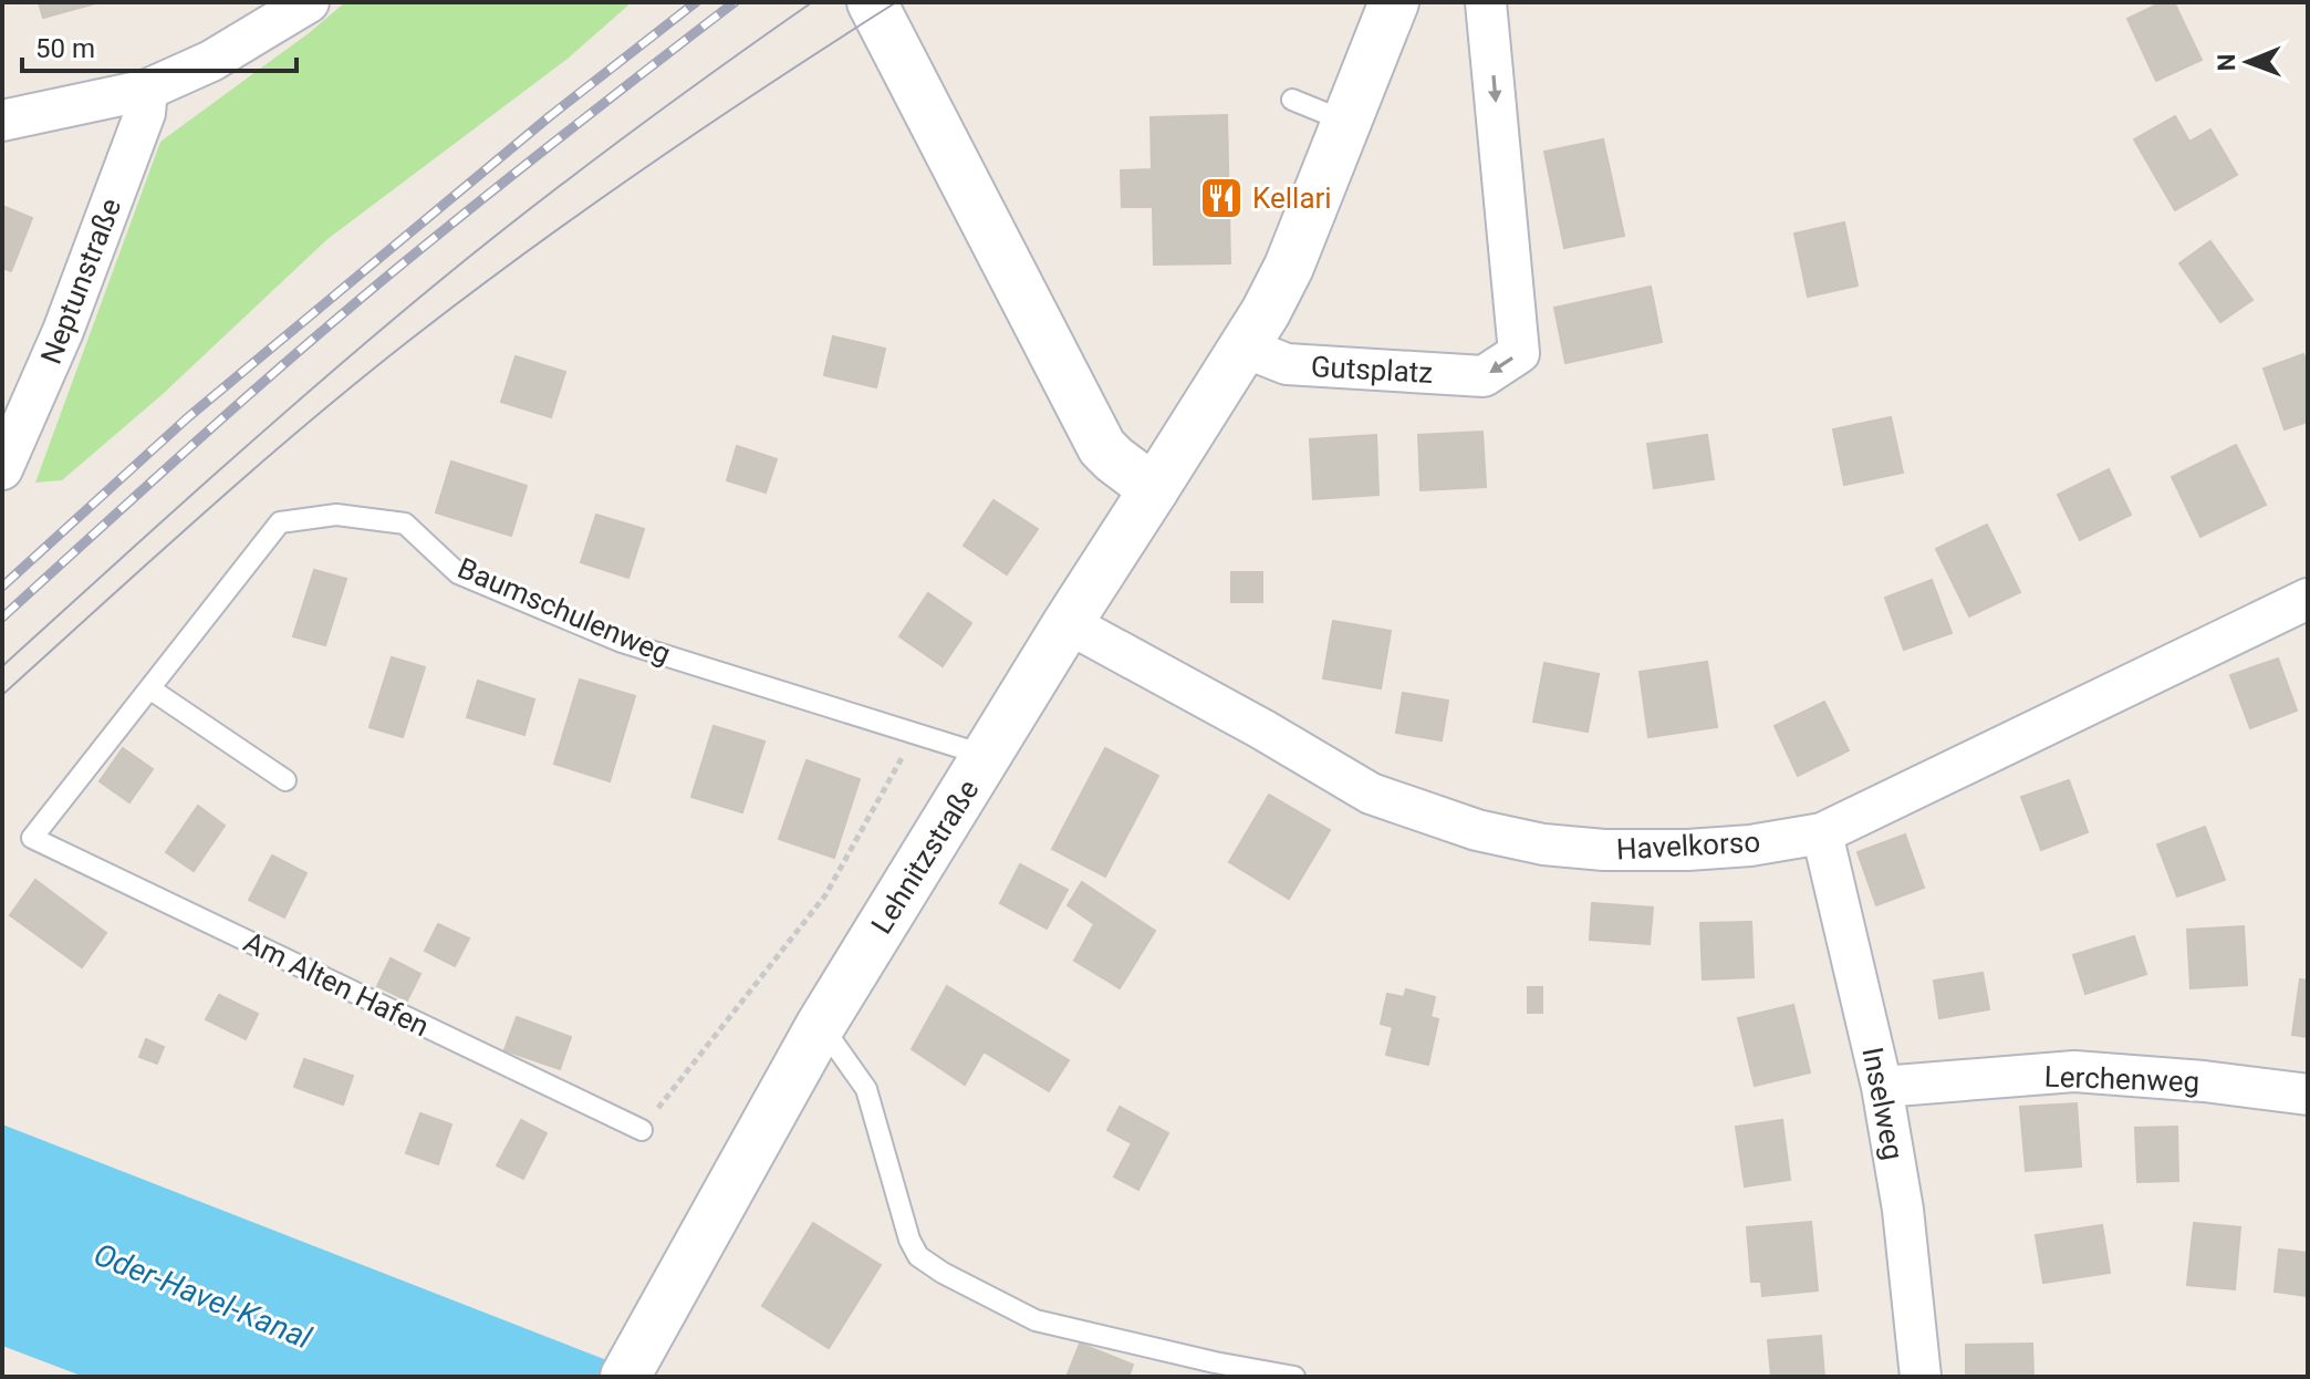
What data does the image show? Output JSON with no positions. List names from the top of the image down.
{
  "streets": {
    "main road": ["Lehnitzstraße"],
    "street": [
      "Neptunstraße",
      "Gutsplatz",
      "Havelkorso",
      "Lerchenweg",
      "Inselweg"
    ],
    "lane": ["Baumschulenweg", "Am Alten Hafen"]
  },
  "crossings": [
    ["Gutsplatz", "Lehnitzstraße"],
    ["Baumschulenweg", "Lehnitzstraße"],
    ["Baumschulenweg", "Am Alten Hafen"],
    ["Havelkorso", "Lehnitzstraße"],
    ["Havelkorso", "Inselweg"],
    ["Lerchenweg", "Inselweg"]
  ],
  "water": ["Oder-Havel-Kanal"],
  "places": {
    "restaurant": ["Kellari"]
  },
  "scale_bar": "50 m",
  "north": "left"
}
